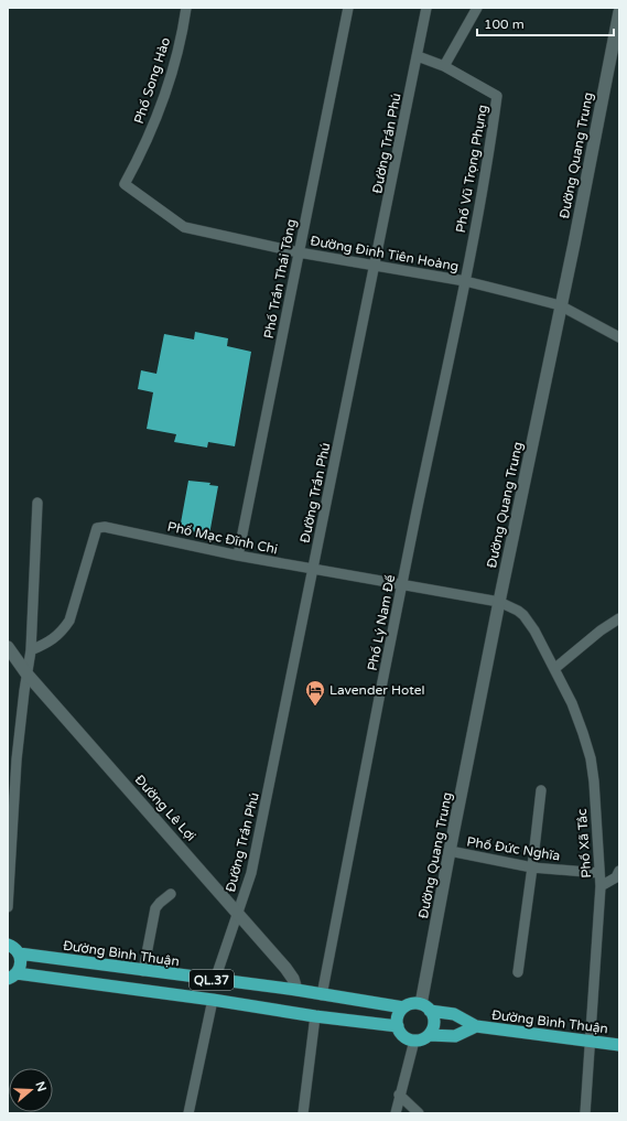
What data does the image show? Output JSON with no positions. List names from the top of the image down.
{
  "streets": {
    "highway": ["Đường Bình Thuận", "QL.37"],
    "main road": ["Đường Quang Trung", "Đường Lê Lợi"],
    "street": [
      "Phố Song Hào",
      "Đường Trần Phú",
      "Phố Vũ Trọng Phụng",
      "Đường Đinh Tiên Hoàng",
      "Phố Trần Thái Tông",
      "Phố Mạc Đĩnh Chi",
      "Phố Lý Nam Đế",
      "Phố Xã Tắc",
      "Phố Đức Nghĩa"
    ]
  },
  "crossings": [
    ["Phố Song Hào", "Đường Đinh Tiên Hoàng"],
    ["Đường Trần Phú", "Phố Vũ Trọng Phụng"],
    ["Đường Trần Phú", "Đường Đinh Tiên Hoàng"],
    ["Đường Trần Phú", "Phố Mạc Đĩnh Chi"],
    ["Đường Trần Phú", "Đường Lê Lợi"],
    ["Đường Trần Phú", "Đường Bình Thuận"],
    ["Đường Quang Trung", "Đường Đinh Tiên Hoàng"],
    ["Đường Quang Trung", "Phố Mạc Đĩnh Chi"],
    ["Đường Quang Trung", "Phố Xã Tắc"],
    ["Đường Quang Trung", "Phố Đức Nghĩa"],
    ["Đường Quang Trung", "Đường Bình Thuận"],
    ["Đường Quang Trung", "QL.37"],
    ["Phố Vũ Trọng Phụng", "Đường Đinh Tiên Hoàng"],
    ["Phố Vũ Trọng Phụng", "Phố Lý Nam Đế"],
    ["Đường Đinh Tiên Hoàng", "Phố Trần Thái Tông"],
    ["Đường Đinh Tiên Hoàng", "Phố Lý Nam Đế"],
    ["Phố Trần Thái Tông", "Phố Mạc Đĩnh Chi"],
    ["Phố Mạc Đĩnh Chi", "Phố Lý Nam Đế"],
    ["Phố Mạc Đĩnh Chi", "Phố Xã Tắc"],
    ["Phố Lý Nam Đế", "Đường Bình Thuận"],
    ["Đường Lê Lợi", "Đường Bình Thuận"],
    ["Phố Xã Tắc", "Phố Đức Nghĩa"],
    ["Phố Xã Tắc", "Đường Bình Thuận"],
    ["Đường Bình Thuận", "QL.37"]
  ],
  "places": {
    "hotel": ["Lavender Hotel"]
  },
  "scale_bar": "100 m",
  "north": "right"
}
